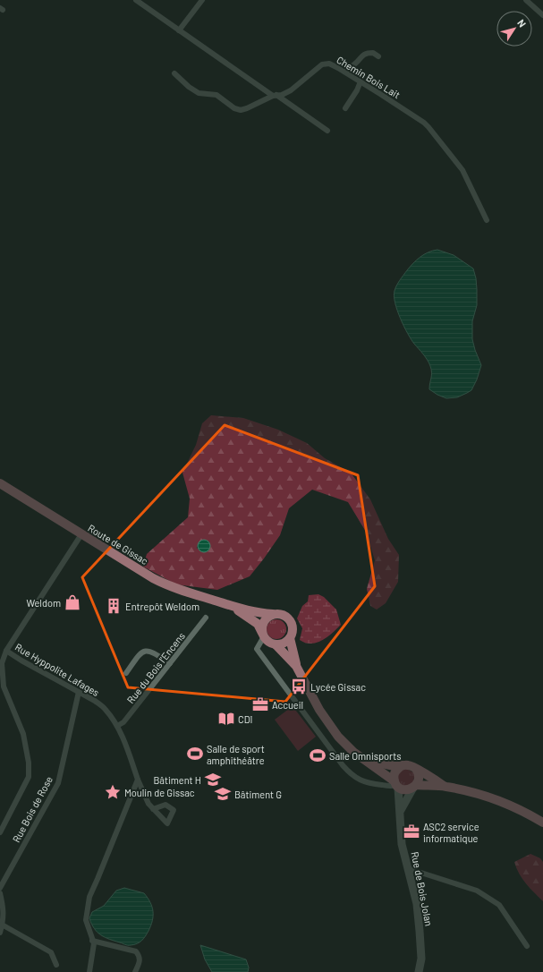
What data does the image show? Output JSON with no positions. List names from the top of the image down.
{
  "streets": {
    "main road": ["Route de Gissac"],
    "street": [
      "Chemin Bois Lait",
      "Rue du Bois l'Encens",
      "Rue Hyppolite Lafages",
      "Rue Bois de Rose",
      "Rue de Bois Jolan"
    ]
  },
  "crossings": [
    ["Route de Gissac", "Rue Hyppolite Lafages"],
    ["Rue du Bois l'Encens", "Rue Hyppolite Lafages"],
    ["Rue Hyppolite Lafages", "Rue Bois de Rose"]
  ],
  "places": {
    "shop": ["Weldom"],
    "building": ["Entrepôt Weldom"],
    "bus stop": ["Lycée Gissac"],
    "office": ["Accueil", "ASC2 service informatique"],
    "library": ["CDI"],
    "sports": ["Salle de sport amphithéâtre", "Salle Omnisports"],
    "school or university": ["Bâtiment H", "Bâtiment G"],
    "place": ["Moulin de Gissac"]
  },
  "north": "top right"
}
